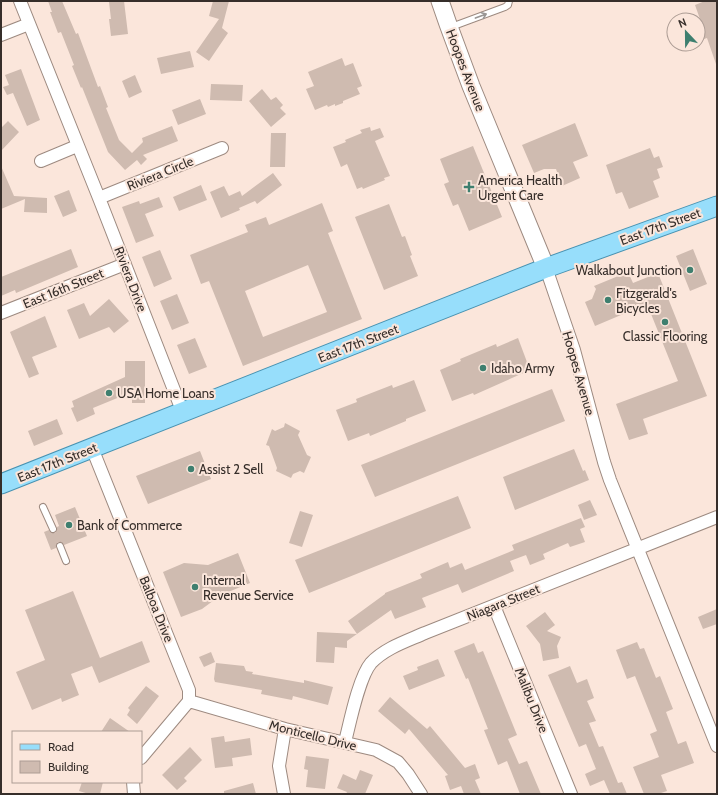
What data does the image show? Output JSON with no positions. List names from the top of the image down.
{
  "streets": {
    "main road": ["East 17th Street"],
    "street": [
      "Hoopes Avenue",
      "Riviera Circle",
      "Riviera Drive",
      "East 16th Street",
      "Niagara Street",
      "Balboa Drive",
      "Malibu Drive",
      "Monticello Drive"
    ]
  },
  "crossings": [
    ["Hoopes Avenue", "East 17th Street"],
    ["Hoopes Avenue", "Niagara Street"],
    ["Riviera Circle", "Riviera Drive"],
    ["East 17th Street", "Riviera Drive"],
    ["East 17th Street", "Balboa Drive"],
    ["Riviera Drive", "East 16th Street"],
    ["Niagara Street", "Malibu Drive"],
    ["Niagara Street", "Monticello Drive"],
    ["Balboa Drive", "Monticello Drive"]
  ],
  "places": {
    "health": ["America Health Urgent Care"],
    "other": [
      "Walkabout Junction",
      "Fitzgerald's Bicycles",
      "Classic Flooring",
      "Idaho Army",
      "USA Home Loans",
      "Assist 2 Sell",
      "Bank of Commerce",
      "Internal Revenue Service"
    ]
  },
  "legend": ["Road", "Building"],
  "north": "top"
}
